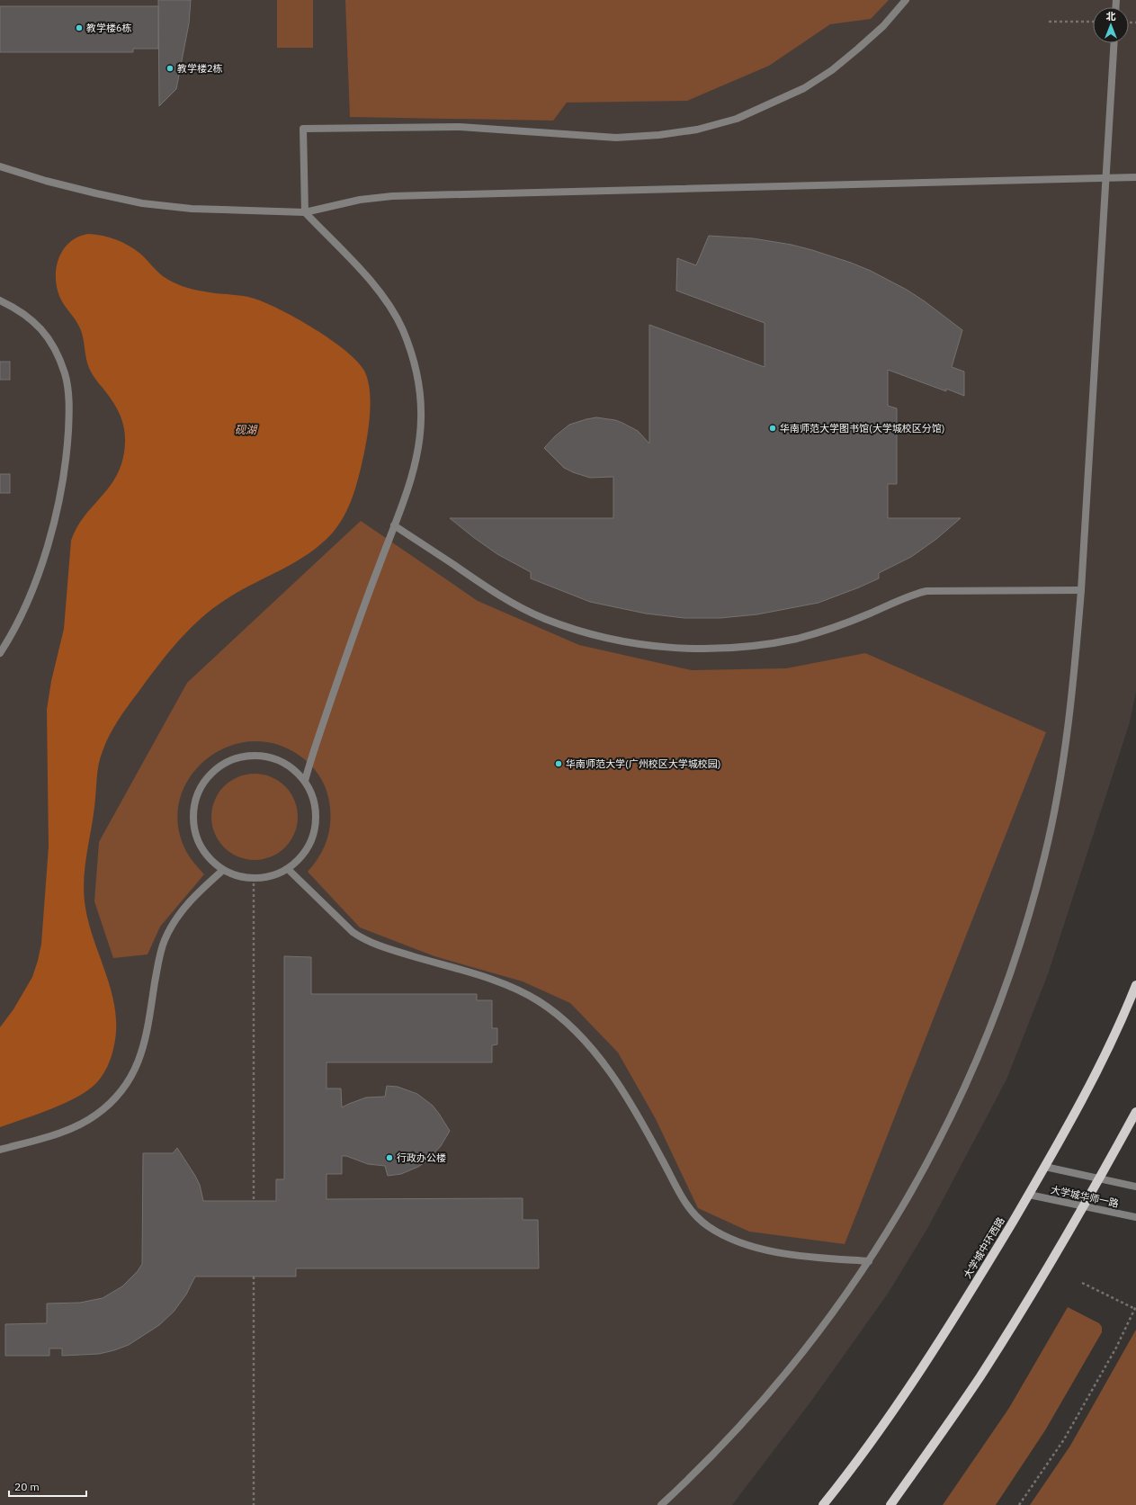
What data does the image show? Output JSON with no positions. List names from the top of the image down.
{
  "streets": {
    "main road": ["大学城中环西路"],
    "street": ["大学城华师一路"]
  },
  "crossings": [
    ["大学城华师一路", "大学城中环西路"]
  ],
  "water": ["砚湖"],
  "places": [
    "教学楼6栋",
    "教学楼2栋",
    "华南师范大学图书馆(大学城校区分馆)",
    "华南师范大学(广州校区大学城校园)",
    "行政办公楼"
  ],
  "scale_bar": "20 m",
  "north": "top"
}
